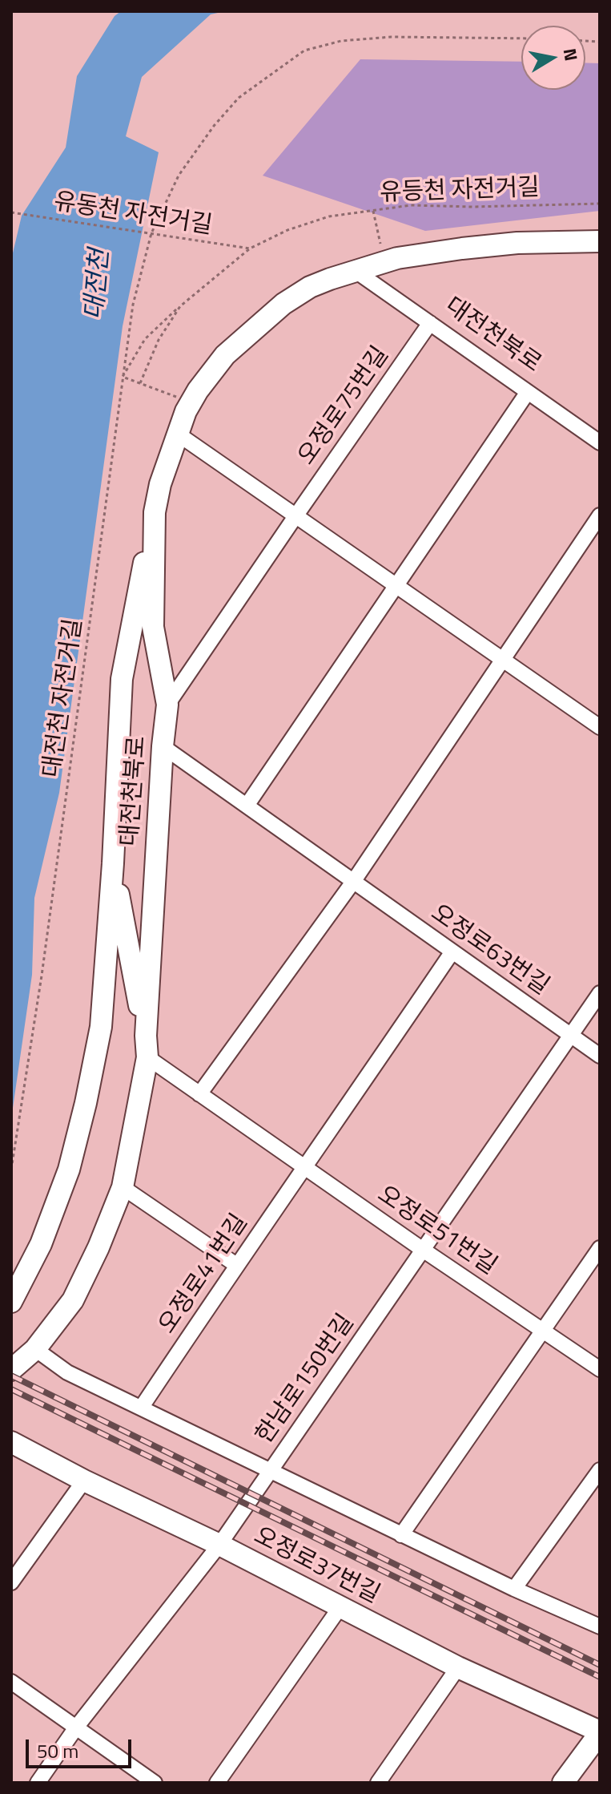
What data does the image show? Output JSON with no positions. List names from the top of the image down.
{
  "streets": {
    "main road": ["대전천북로", "오정로37번길"],
    "street": [
      "오정로75번길",
      "오정로63번길",
      "오정로51번길",
      "오정로41번길",
      "한남로150번길"
    ],
    "path": ["유등천 자전거길", "유동천 자전거길", "대전천 자전거길"]
  },
  "crossings": [
    ["유등천 자전거길", "유동천 자전거길"],
    ["유동천 자전거길", "대전천 자전거길"],
    ["대전천북로", "오정로75번길"],
    ["대전천북로", "오정로63번길"],
    ["대전천북로", "오정로51번길"],
    ["오정로63번길", "한남로150번길"],
    ["오정로51번길", "오정로41번길"],
    ["오정로51번길", "한남로150번길"],
    ["한남로150번길", "오정로37번길"]
  ],
  "water": ["대전천"],
  "scale_bar": "50 m",
  "north": "right"
}
